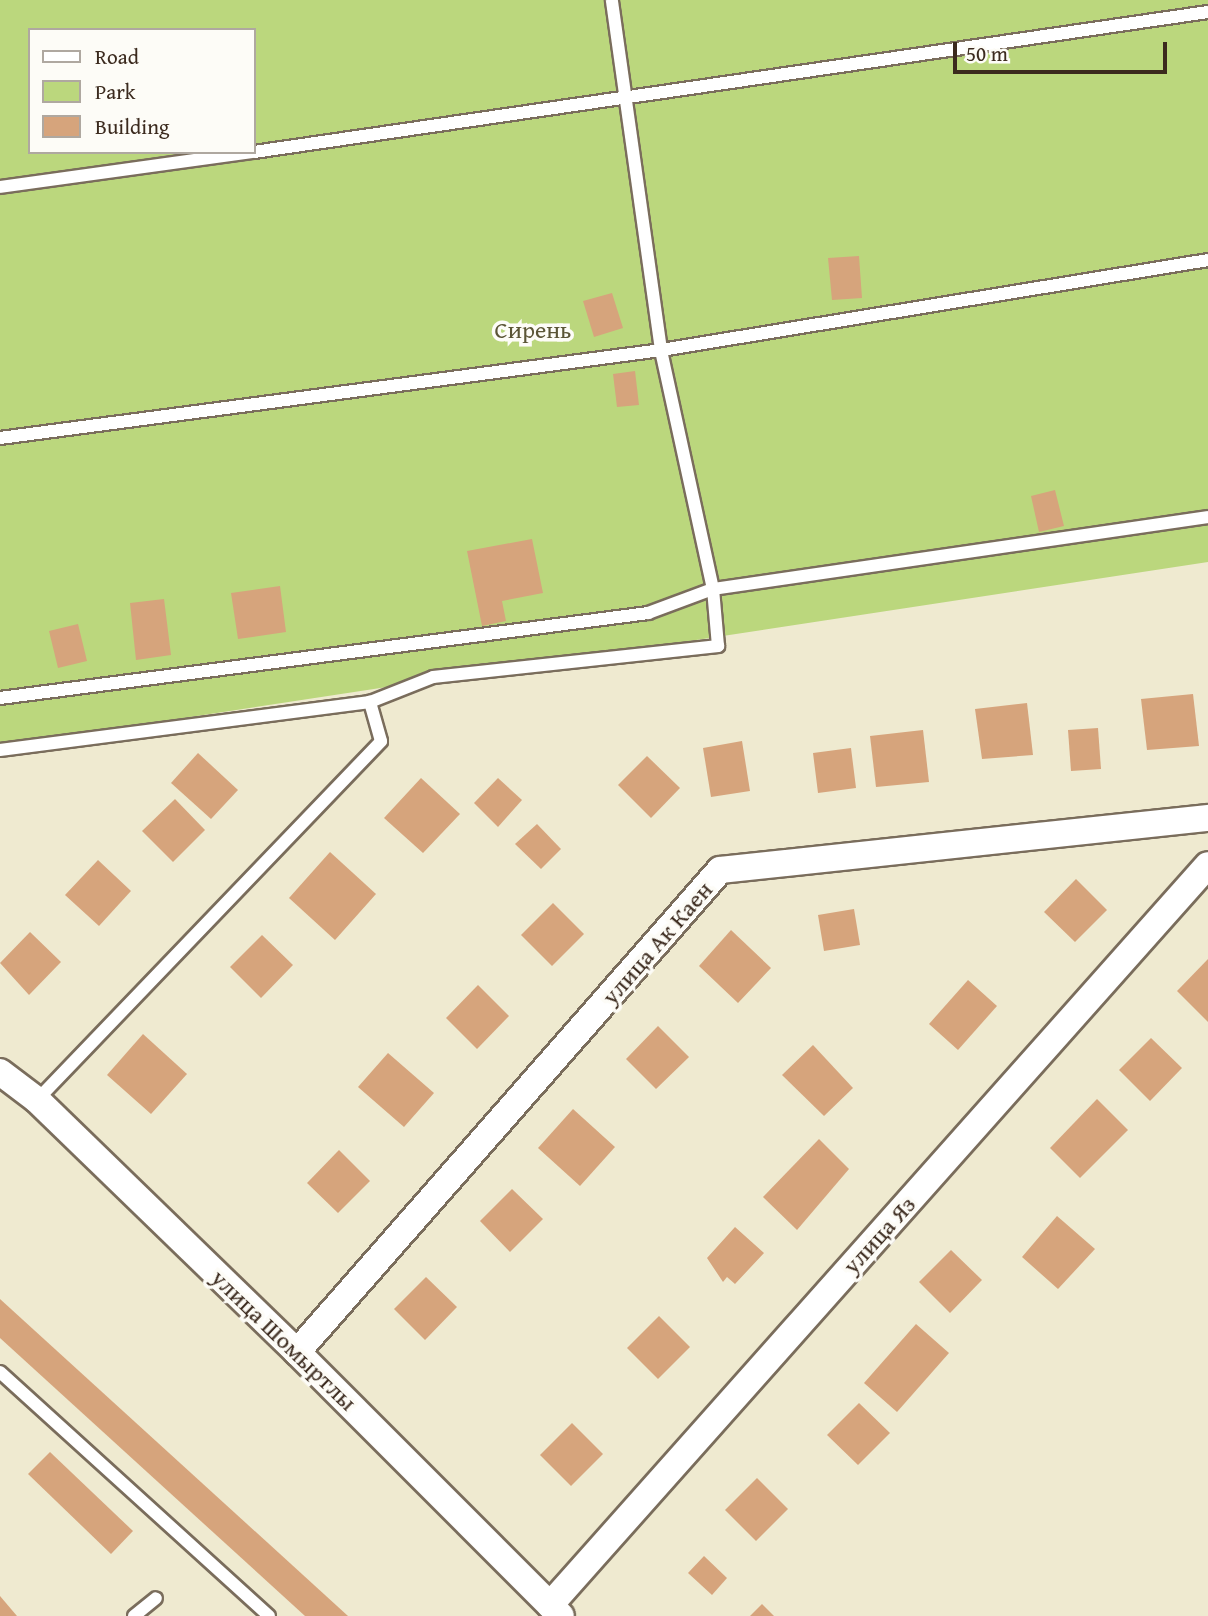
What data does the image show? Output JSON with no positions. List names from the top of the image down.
{
  "streets": {
    "street": ["улица Ак Каен", "улица Яз", "улица Шомыртлы"]
  },
  "crossings": [
    ["улица Ак Каен", "улица Шомыртлы"],
    ["улица Яз", "улица Шомыртлы"]
  ],
  "parks": ["Сирень"],
  "legend": ["Road", "Park", "Building"],
  "scale_bar": "50 m"
}
